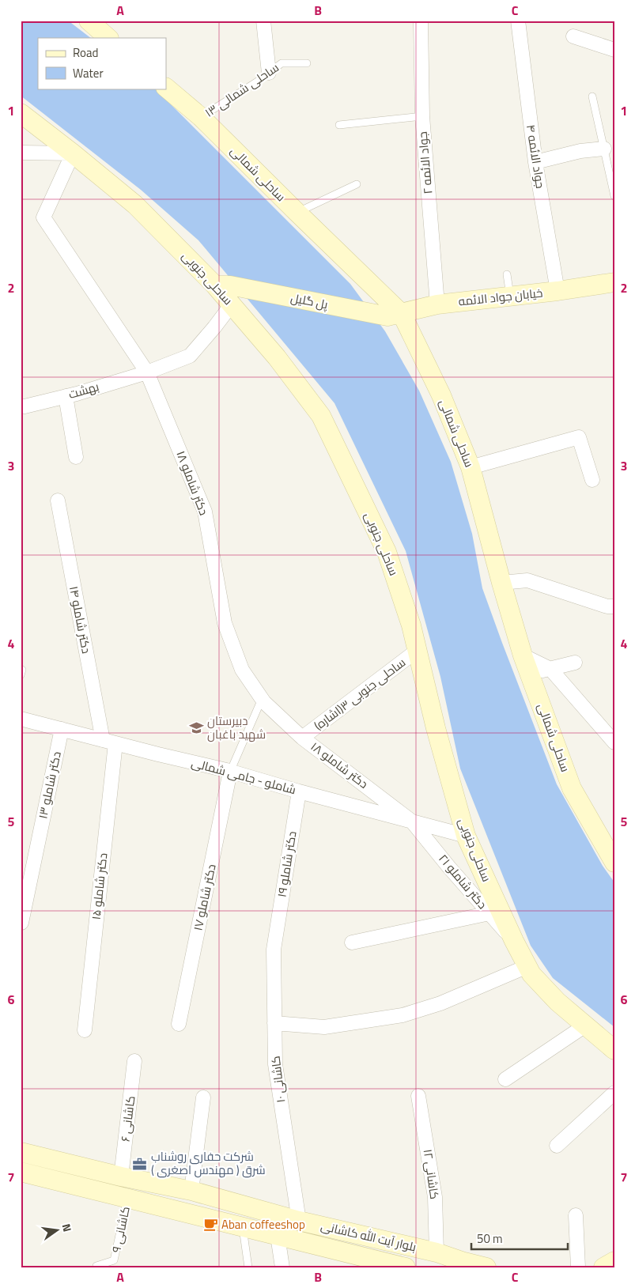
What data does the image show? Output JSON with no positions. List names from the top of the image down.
{
  "streets": {
    "street": [
      "جواد الائمه ۴",
      "جواد الائمه ۲",
      "ساحلی شمالی",
      "ساحلی جنوبی",
      "خیابان جواد الائمه",
      "پل گلیل",
      "بهشت",
      "دکتر شاملو ۱۸",
      "دکتر شاملو ۱۴",
      "ساحلی جنوبی ۳(اشاره)",
      "شاملو - جامی شمالی",
      "دکتر شاملو ۱۳",
      "دکتر شاملو ۱۹",
      "دکتر شاملو ۲۱",
      "دکتر شاملو ۱۵",
      "دکتر شاملو ۱۷",
      "کاشانی ۱۰",
      "کاشانی ۶",
      "کاشانی ۱۲",
      "بلوار آیت الله کاشانی"
    ],
    "lane": ["ساحلی شمالی ۱۳", "کاشانی ۹"]
  },
  "crossings": [
    ["ساحلی شمالی ۱۳", "ساحلی شمالی"],
    ["جواد الائمه ۴", "خیابان جواد الائمه"],
    ["جواد الائمه ۲", "خیابان جواد الائمه"],
    ["ساحلی شمالی", "خیابان جواد الائمه"],
    ["ساحلی شمالی", "پل گلیل"],
    ["ساحلی جنوبی", "پل گلیل"],
    ["ساحلی جنوبی", "بهشت"],
    ["ساحلی جنوبی", "دکتر شاملو ۱۸"],
    ["ساحلی جنوبی", "ساحلی جنوبی ۳(اشاره)"],
    ["ساحلی جنوبی", "شاملو - جامی شمالی"],
    ["ساحلی جنوبی", "دکتر شاملو ۲۱"],
    ["خیابان جواد الائمه", "پل گلیل"],
    ["بهشت", "دکتر شاملو ۱۸"],
    ["دکتر شاملو ۱۸", "ساحلی جنوبی ۳(اشاره)"],
    ["دکتر شاملو ۱۸", "شاملو - جامی شمالی"],
    ["دکتر شاملو ۱۸", "دکتر شاملو ۲۱"],
    ["دکتر شاملو ۱۴", "شاملو - جامی شمالی"],
    ["دکتر شاملو ۱۴", "دکتر شاملو ۱۵"],
    ["شاملو - جامی شمالی", "دکتر شاملو ۱۳"],
    ["شاملو - جامی شمالی", "دکتر شاملو ۱۹"],
    ["شاملو - جامی شمالی", "دکتر شاملو ۲۱"],
    ["شاملو - جامی شمالی", "دکتر شاملو ۱۵"],
    ["شاملو - جامی شمالی", "دکتر شاملو ۱۷"],
    ["دکتر شاملو ۱۹", "کاشانی ۱۰"],
    ["کاشانی ۱۰", "بلوار آیت الله کاشانی"],
    ["کاشانی ۶", "بلوار آیت الله کاشانی"],
    ["کاشانی ۱۲", "بلوار آیت الله کاشانی"],
    ["کاشانی ۹", "بلوار آیت الله کاشانی"]
  ],
  "places": {
    "school or university": ["دبیرستان شهید باغبان"],
    "office": ["شرکت حفاری روشناب شرق ( مهندس اصغری )"],
    "cafe": ["Aban coffeeshop"]
  },
  "legend": ["Road", "Water"],
  "scale_bar": "50 m",
  "north": "right",
  "grid": {
    "columns": ["A", "B", "C"],
    "rows": [
      "1",
      "2",
      "3",
      "4",
      "5",
      "6",
      "7"
    ]
  }
}
